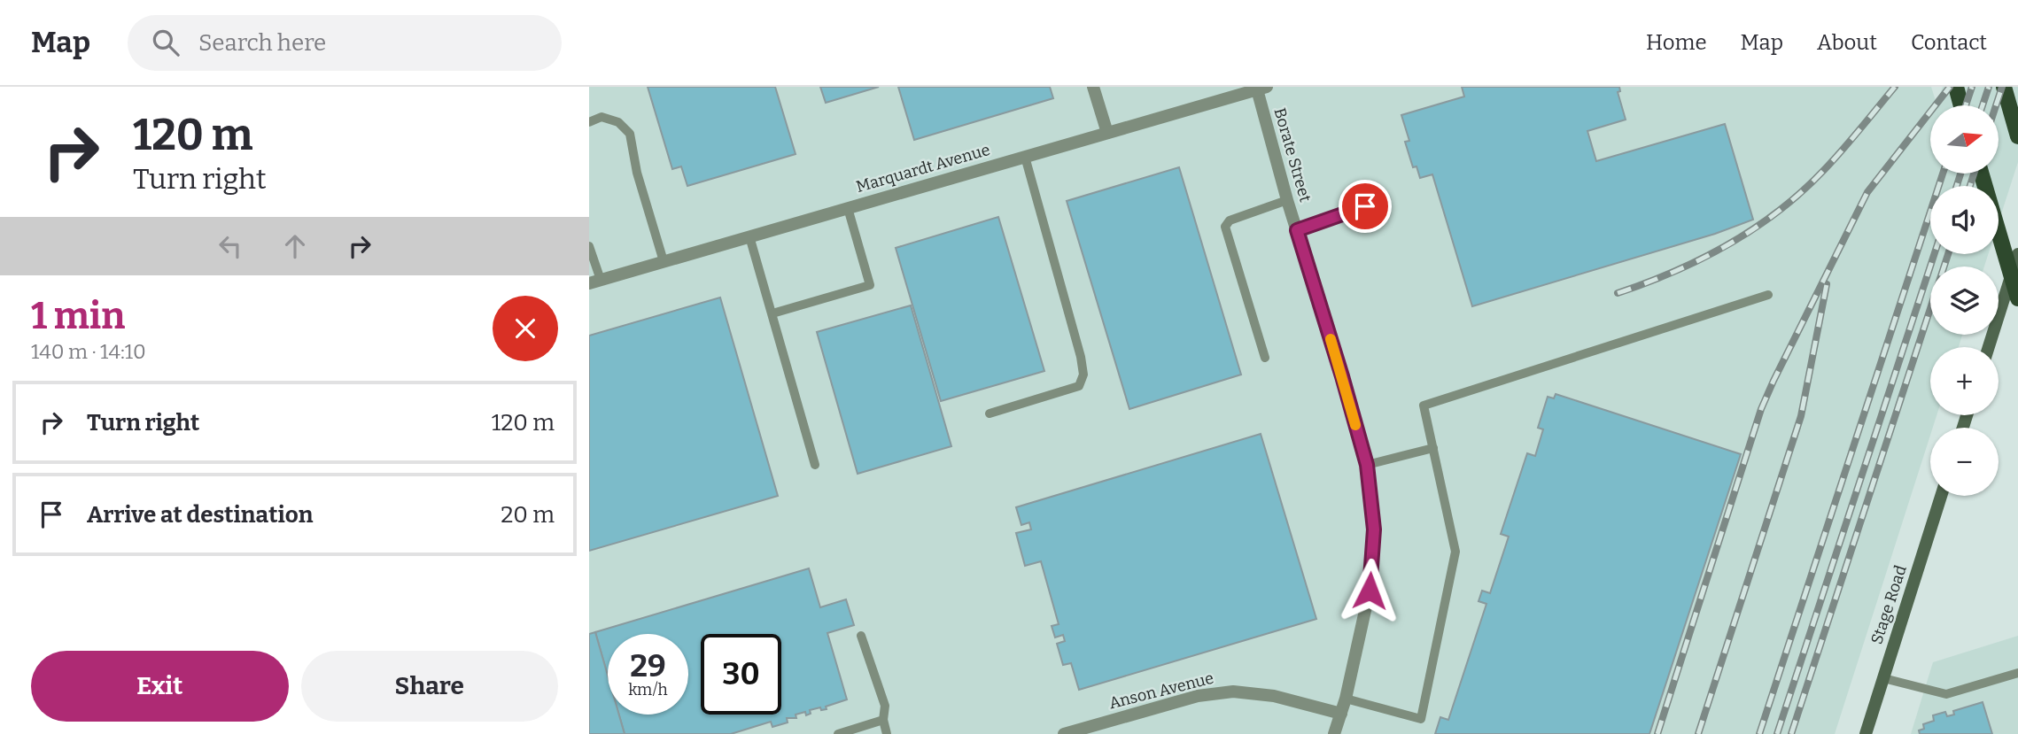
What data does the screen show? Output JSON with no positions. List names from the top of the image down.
{
  "streets": {
    "street": [
      "Borate Street",
      "Marquardt Avenue",
      "Stage Road",
      "Anson Avenue"
    ]
  },
  "crossings": [
    ["Borate Street", "Marquardt Avenue"],
    ["Borate Street", "Anson Avenue"]
  ],
  "north": "right",
  "page": {
    "header": "Map",
    "search": "Search here",
    "nav": [
      "Home",
      "Map",
      "About",
      "Contact"
    ],
    "turn": ["120 m", "Turn right"],
    "map_buttons": ["+", "−"],
    "heading": ["1 min", "140 m · 14:10"],
    "list": [
      {
        "name": "Turn right",
        "value": "120 m"
      },
      {
        "name": "Arrive at destination",
        "value": "20 m"
      }
    ],
    "speed": "29 km/h",
    "limit": "30",
    "buttons": ["Exit", "Share"]
  }
}
